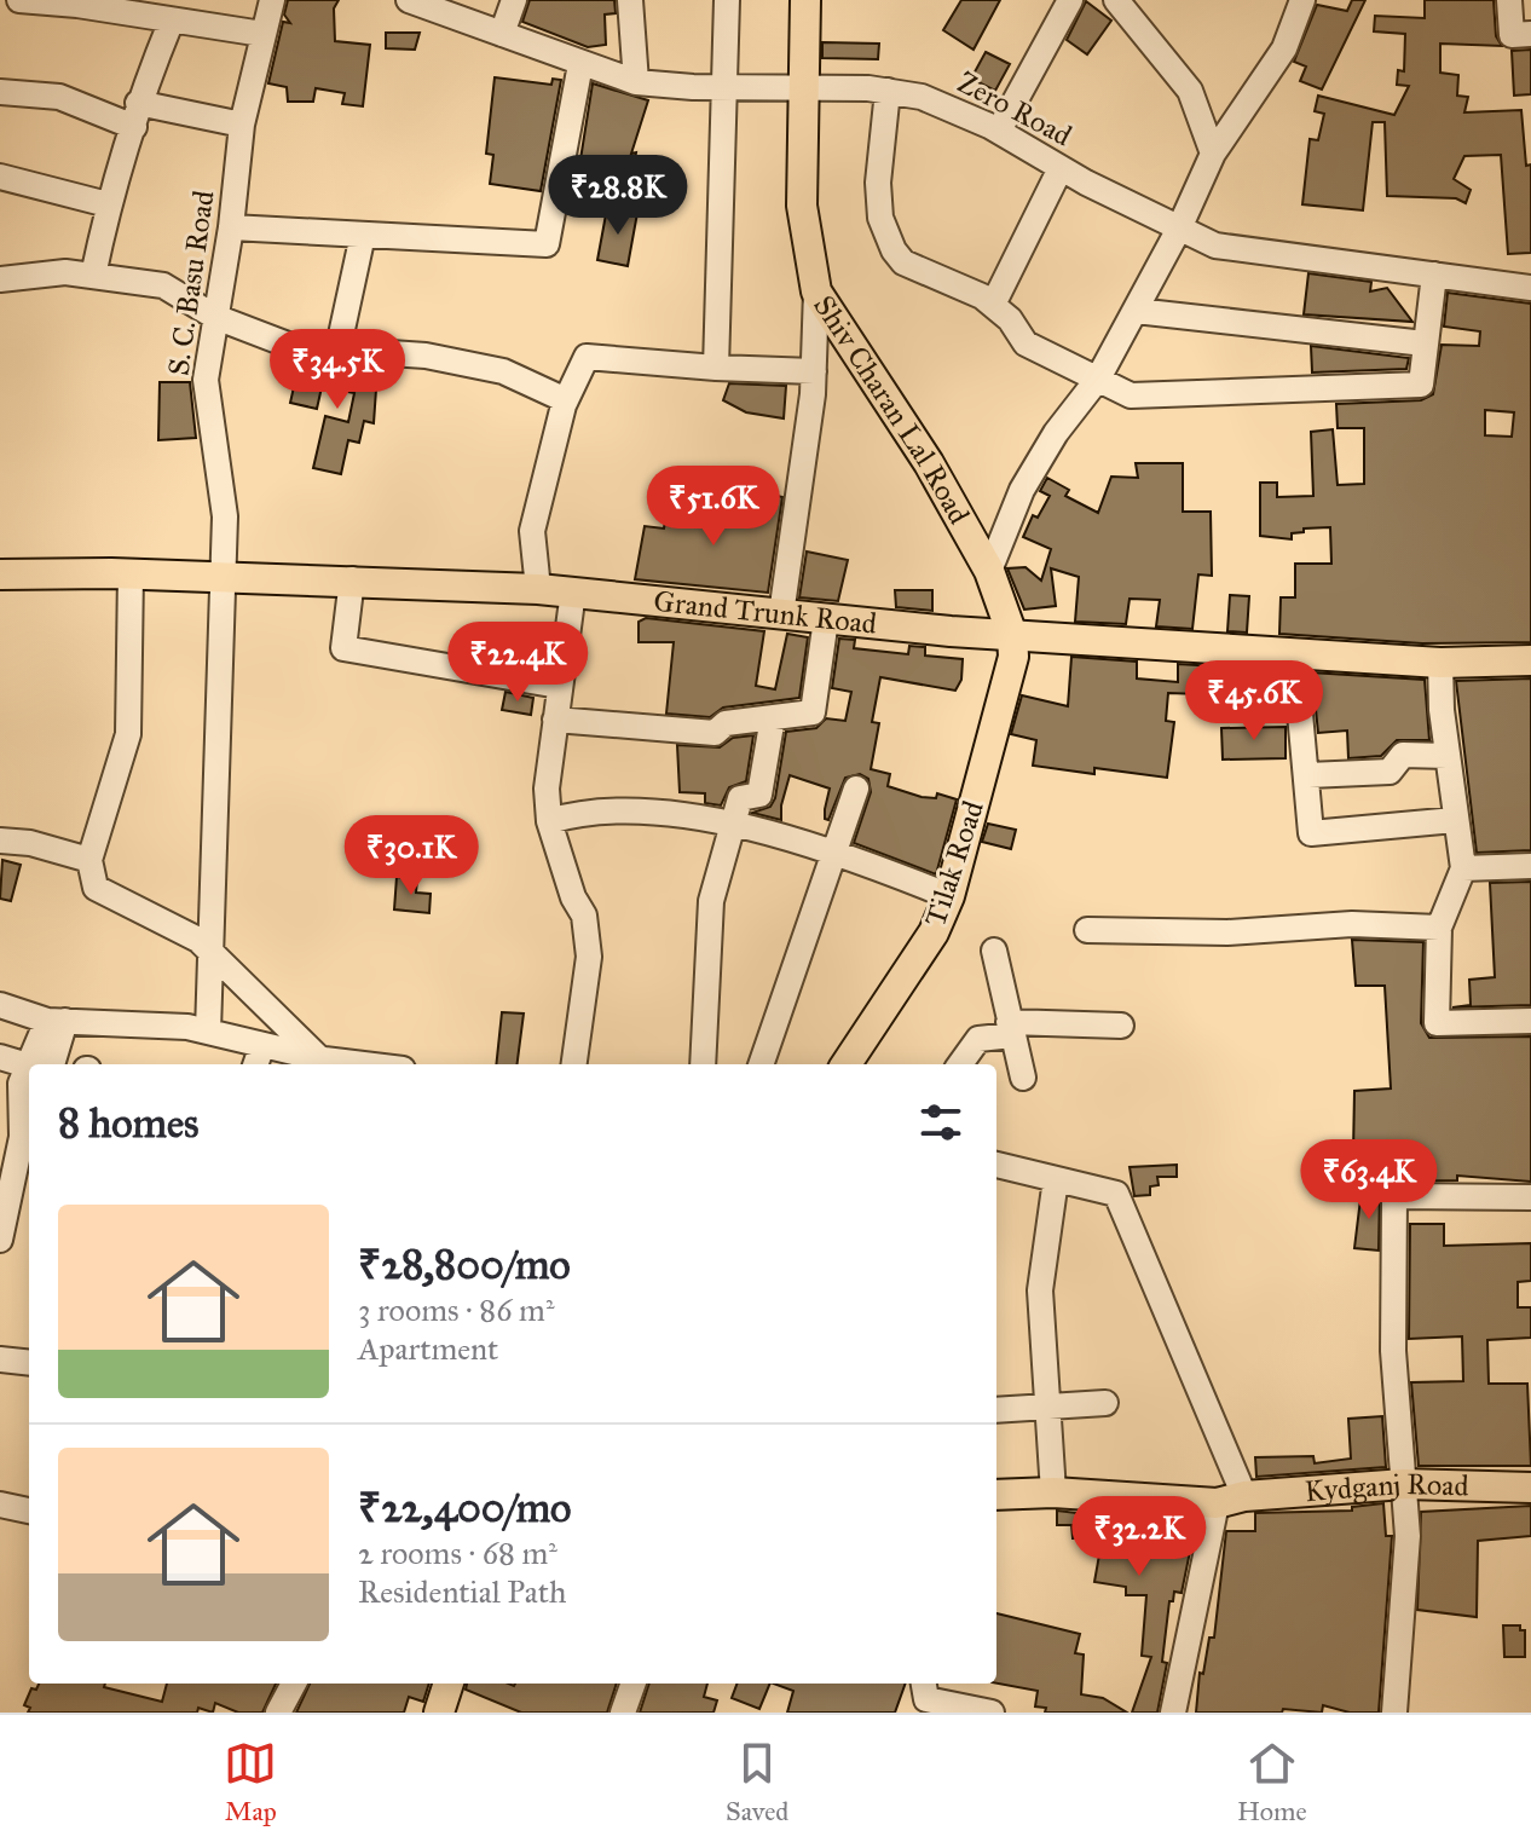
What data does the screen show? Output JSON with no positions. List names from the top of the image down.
{
  "streets": {
    "main road": [
      "Shiv Charan Lal Road",
      "Grand Trunk Road",
      "Tilak Road",
      "Kydganj Road"
    ],
    "street": ["Zero Road", "S. C. Basu Road"]
  },
  "crossings": [
    ["Zero Road", "Shiv Charan Lal Road"],
    ["S. C. Basu Road", "Grand Trunk Road"],
    ["Shiv Charan Lal Road", "Grand Trunk Road"],
    ["Shiv Charan Lal Road", "Tilak Road"],
    ["Grand Trunk Road", "Tilak Road"]
  ],
  "page": {
    "price": [
      "₹28.8K",
      "₹34.5K",
      "₹51.6K",
      "₹22.4K",
      "₹45.6K",
      "₹30.1K",
      "₹63.4K",
      "₹32.2K"
    ],
    "heading": "8 homes",
    "list": [
      {
        "name": "₹28,800/mo",
        "note": "3 rooms · 86 m² · Apartment"
      },
      {
        "name": "₹22,400/mo",
        "note": "2 rooms · 68 m² · Residential Path"
      }
    ],
    "tabs": ["Map", "Saved", "Home"]
  }
}
